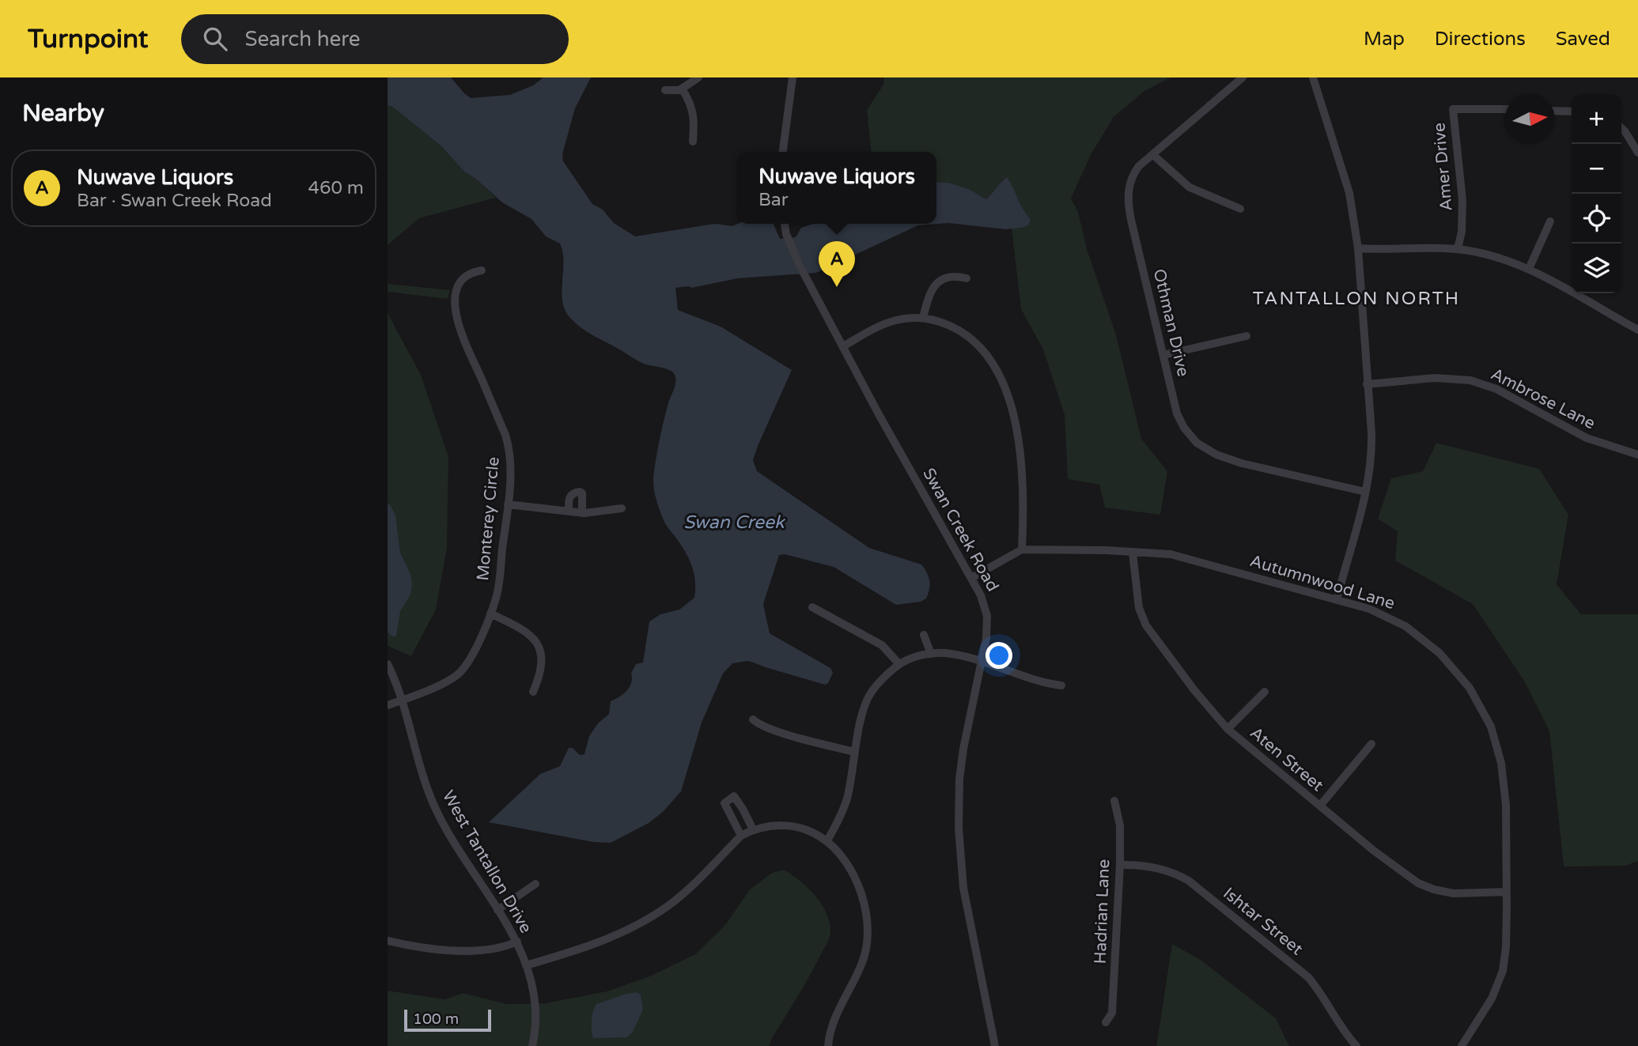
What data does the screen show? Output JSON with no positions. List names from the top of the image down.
{
  "streets": {
    "street": [
      "Amer Drive",
      "Othman Drive",
      "Ambrose Lane",
      "Monterey Circle",
      "Swan Creek Road",
      "Autumnwood Lane",
      "Aten Street",
      "West Tantallon Drive",
      "Hadrian Lane",
      "Ishtar Street"
    ]
  },
  "crossings": [
    ["Monterey Circle", "West Tantallon Drive"],
    ["Swan Creek Road", "Autumnwood Lane"],
    ["Autumnwood Lane", "Aten Street"],
    ["Hadrian Lane", "Ishtar Street"]
  ],
  "districts": ["TANTALLON NORTH"],
  "water": ["Swan Creek"],
  "scale_bar": "100 m",
  "north": "right",
  "page": {
    "header": "Turnpoint",
    "search": "Search here",
    "nav": ["Map", "Directions", "Saved"],
    "heading": "Nearby",
    "map_buttons": ["+", "−"],
    "list": [
      {
        "mark": "A",
        "name": "Nuwave Liquors",
        "note": "Bar · Swan Creek Road",
        "value": "460 m"
      }
    ],
    "popup": ["Nuwave Liquors", "Bar"],
    "pins": "A",
    "scale": "100 m"
  }
}
